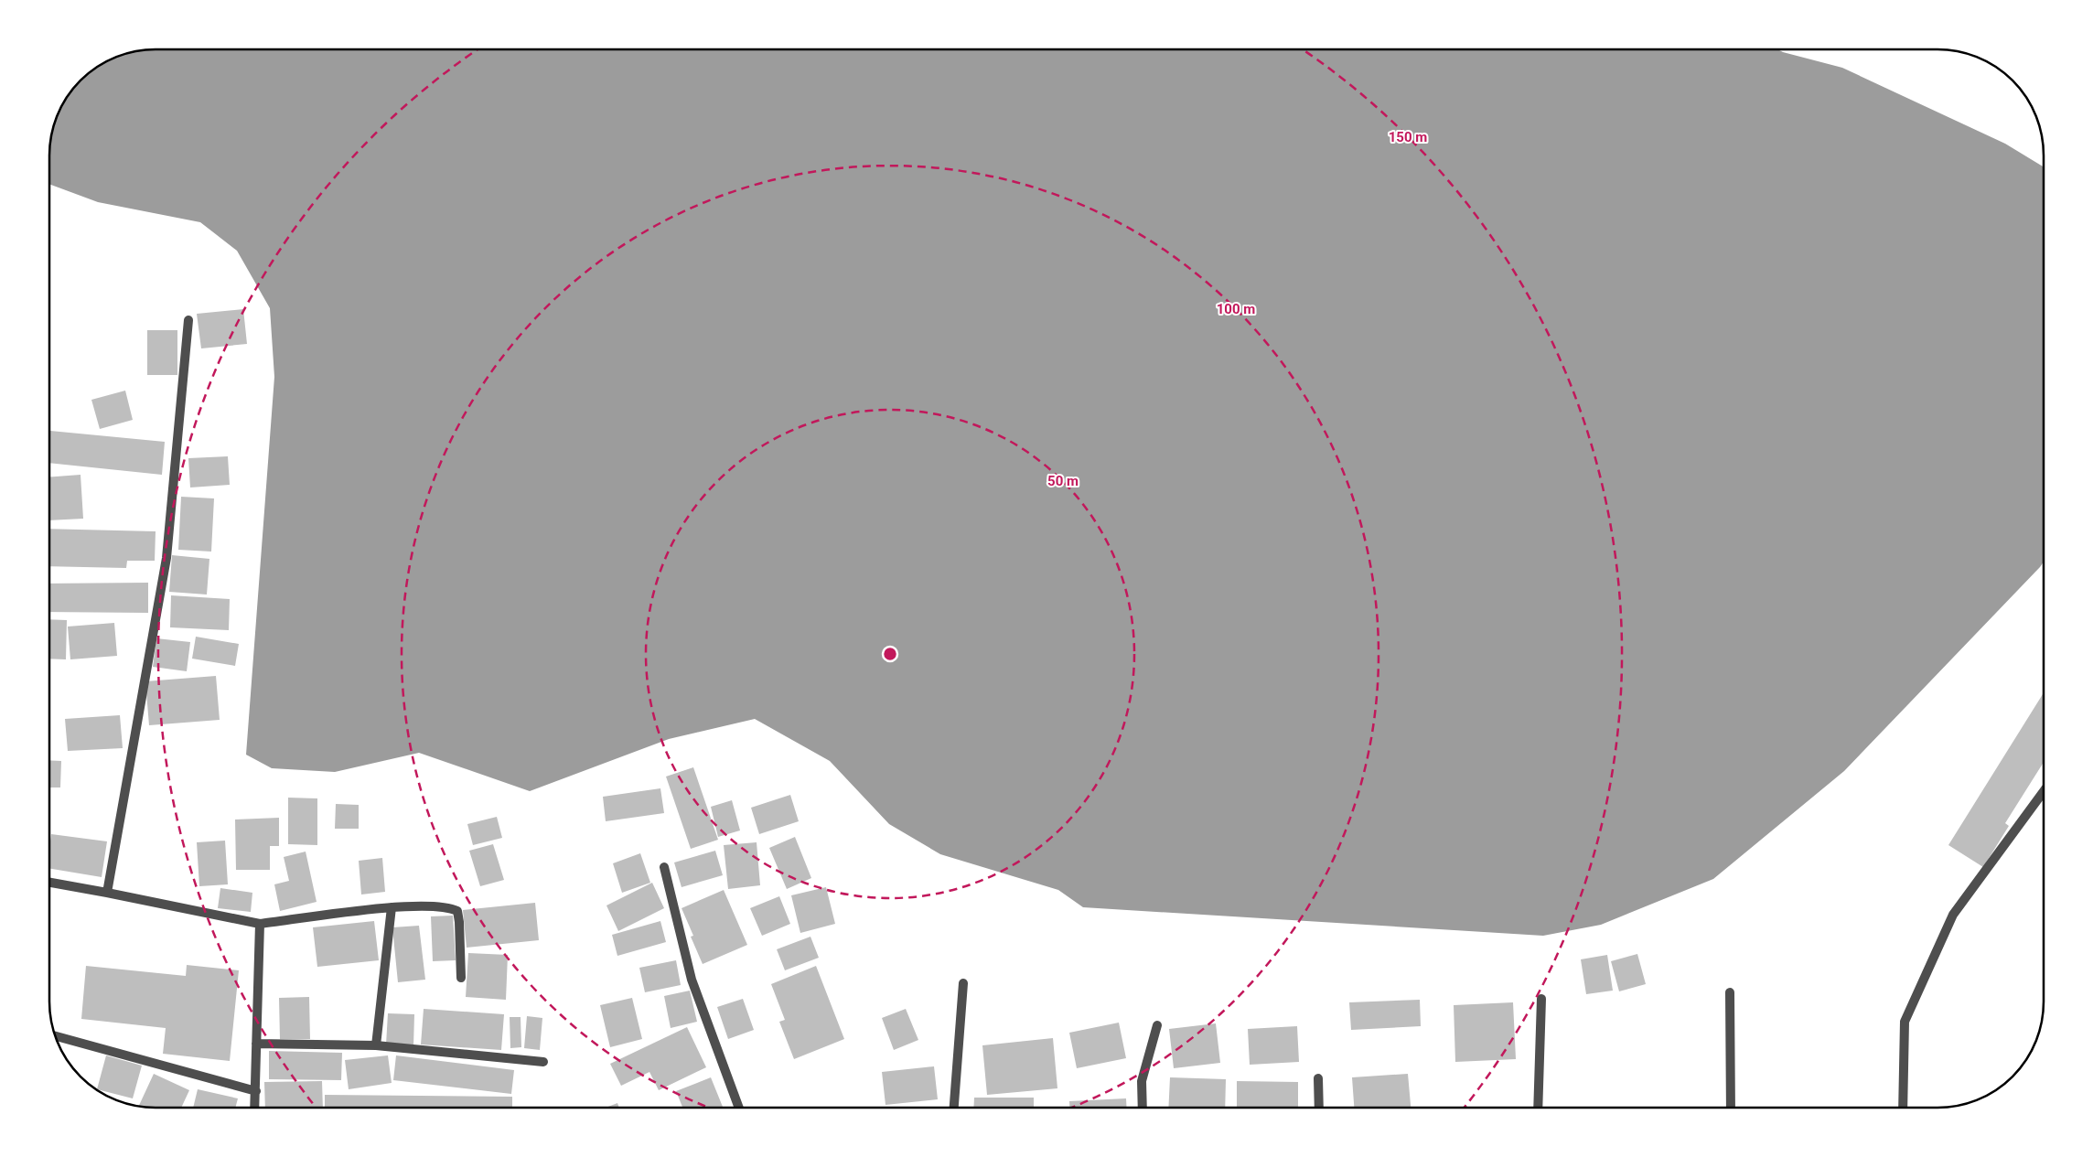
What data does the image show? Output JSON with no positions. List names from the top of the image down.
{
  "rings": ["150 m", "100 m", "50 m"]
}
